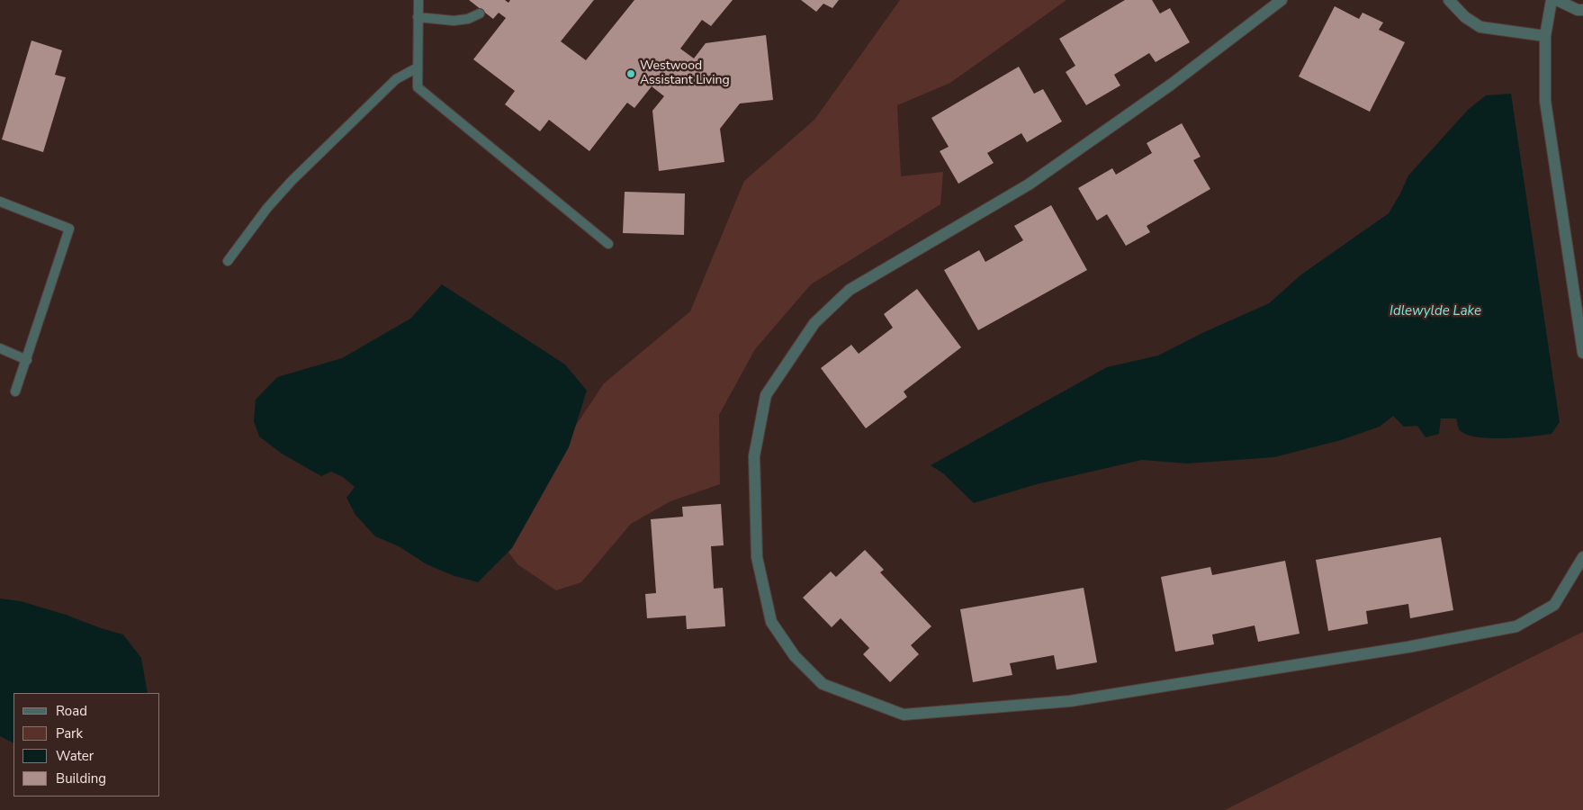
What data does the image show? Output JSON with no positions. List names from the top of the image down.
{
  "water": ["Idlewylde Lake"],
  "places": ["Westwood Assistant Living"],
  "legend": [
    "Road",
    "Park",
    "Water",
    "Building"
  ]
}
